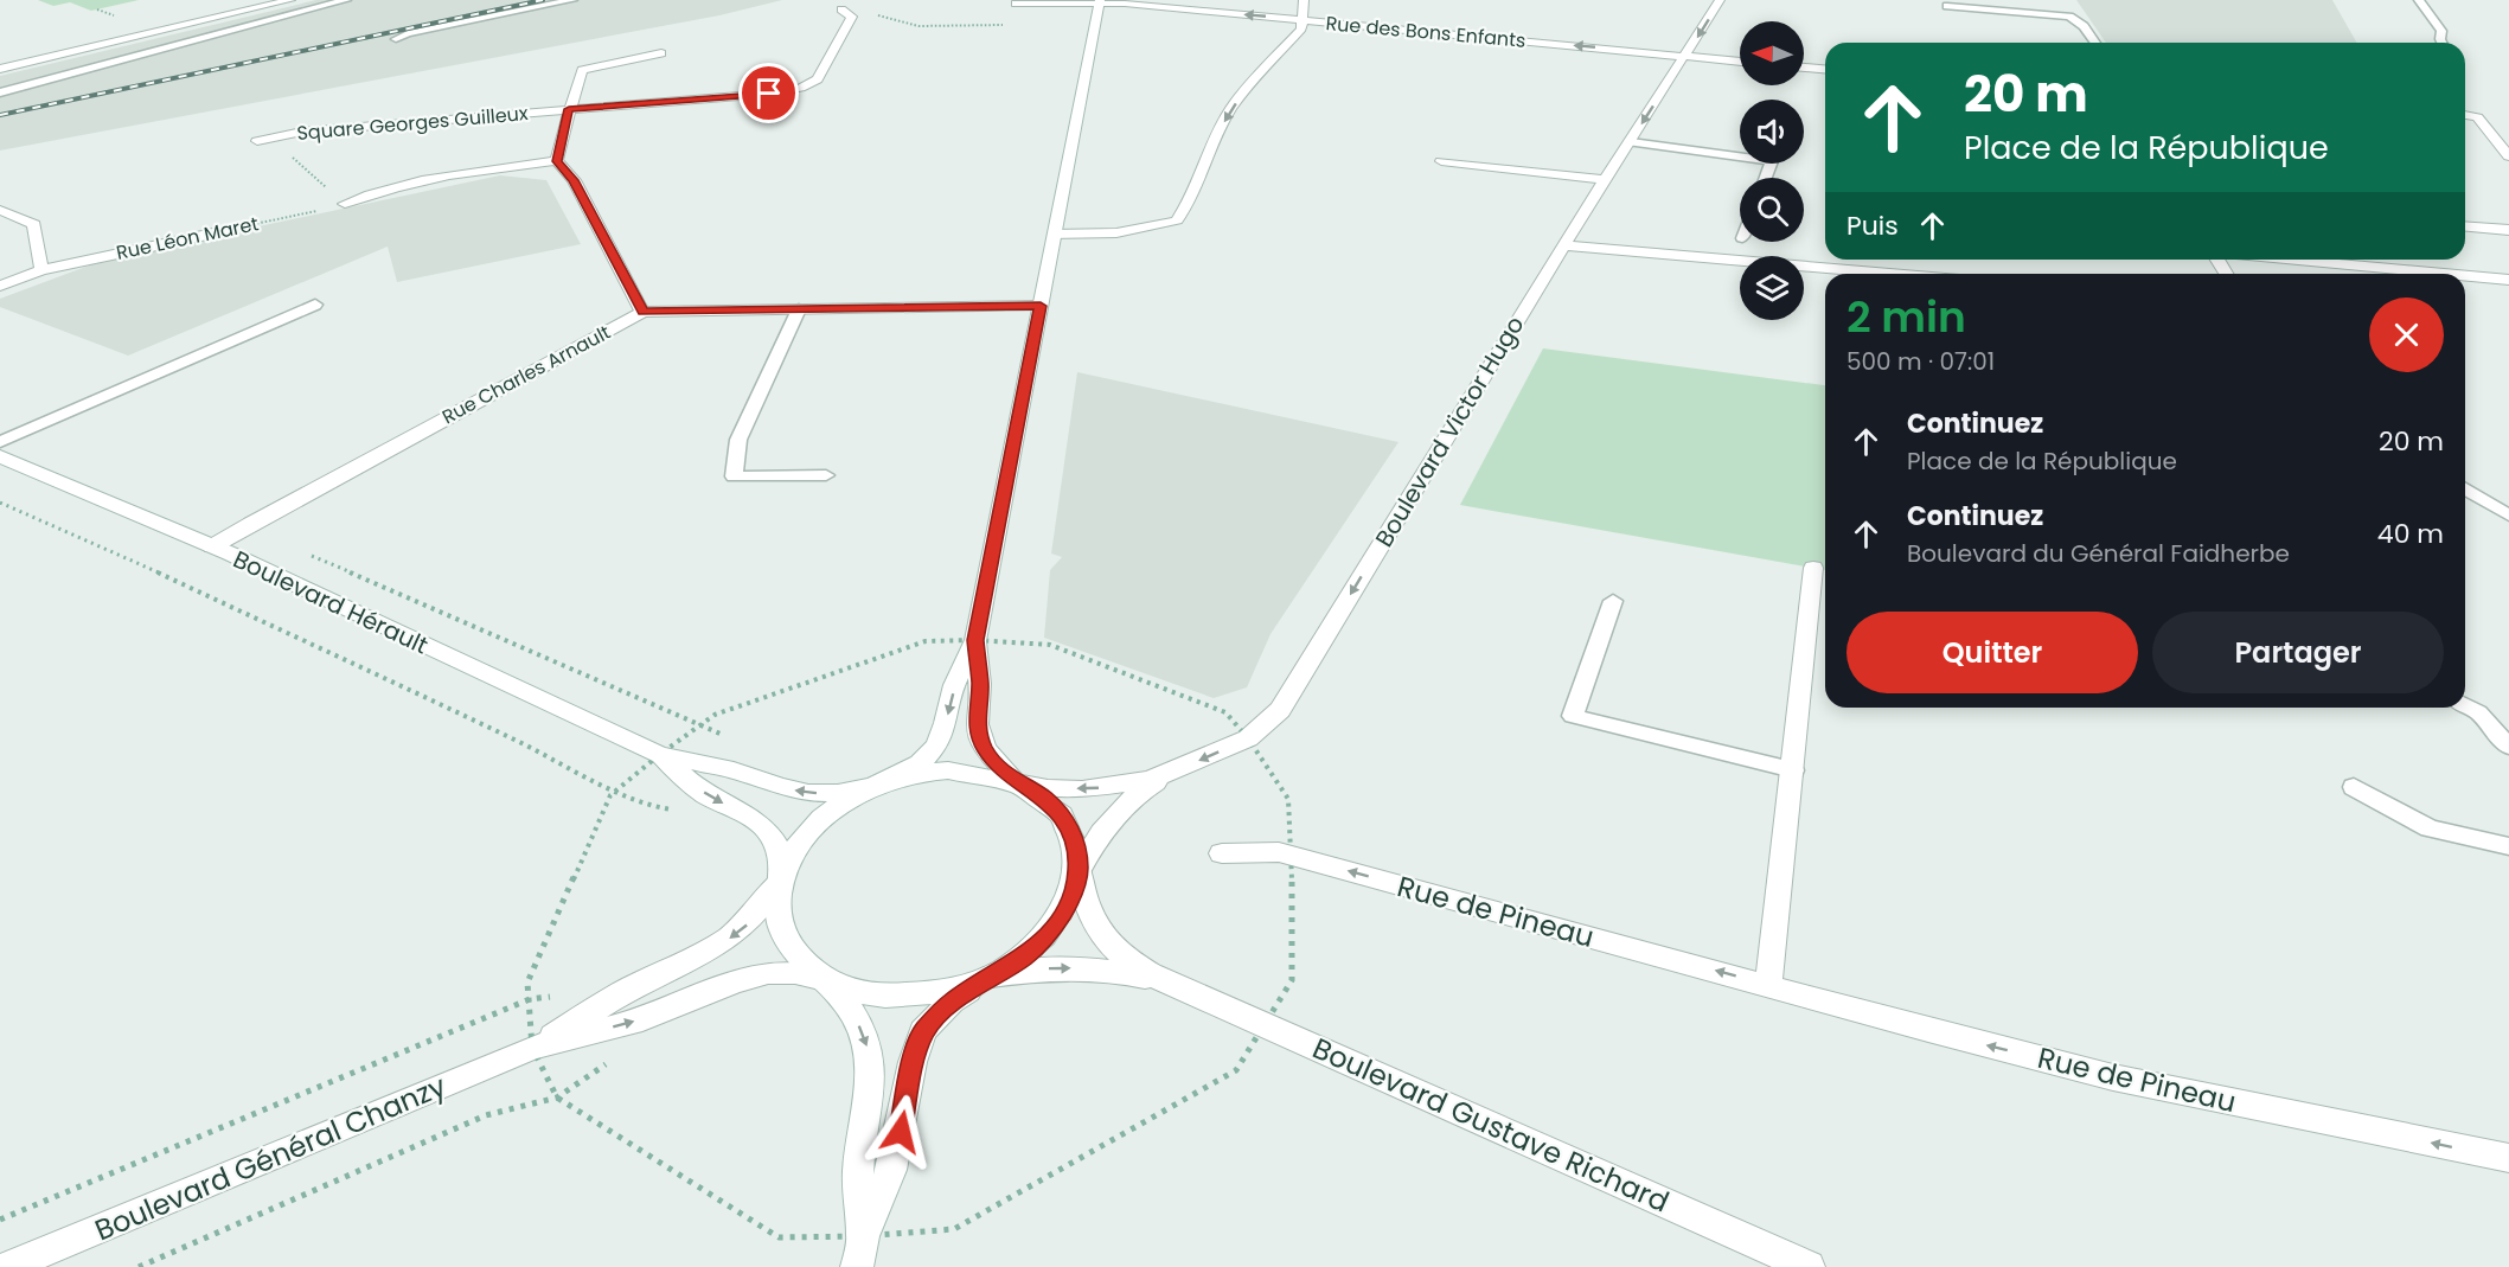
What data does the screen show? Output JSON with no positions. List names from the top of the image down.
{
  "streets": {
    "street": [
      "Rue des Bons Enfants",
      "Square Georges Guilleux",
      "Rue Léon Maret",
      "Rue Charles Arnault",
      "Boulevard Victor Hugo",
      "Boulevard Hérault",
      "Rue de Pineau",
      "Boulevard Gustave Richard",
      "Boulevard Général Chanzy"
    ]
  },
  "crossings": [
    ["Rue des Bons Enfants", "Boulevard Victor Hugo"],
    ["Rue Charles Arnault", "Boulevard Hérault"],
    ["Boulevard Victor Hugo", "Boulevard Gustave Richard"],
    ["Boulevard Hérault", "Boulevard Général Chanzy"]
  ],
  "one_way": ["Rue des Bons Enfants", "Boulevard Victor Hugo", "Rue de Pineau"],
  "north": "left",
  "page": {
    "turn": ["20 m", "Place de la République"],
    "then": "Puis",
    "heading": ["2 min", "500 m · 07:01"],
    "list": [
      {
        "name": "Continuez",
        "note": "Place de la République",
        "value": "20 m"
      },
      {
        "name": "Continuez",
        "note": "Boulevard du Général Faidherbe",
        "value": "40 m"
      }
    ],
    "buttons": ["Quitter", "Partager"]
  }
}
